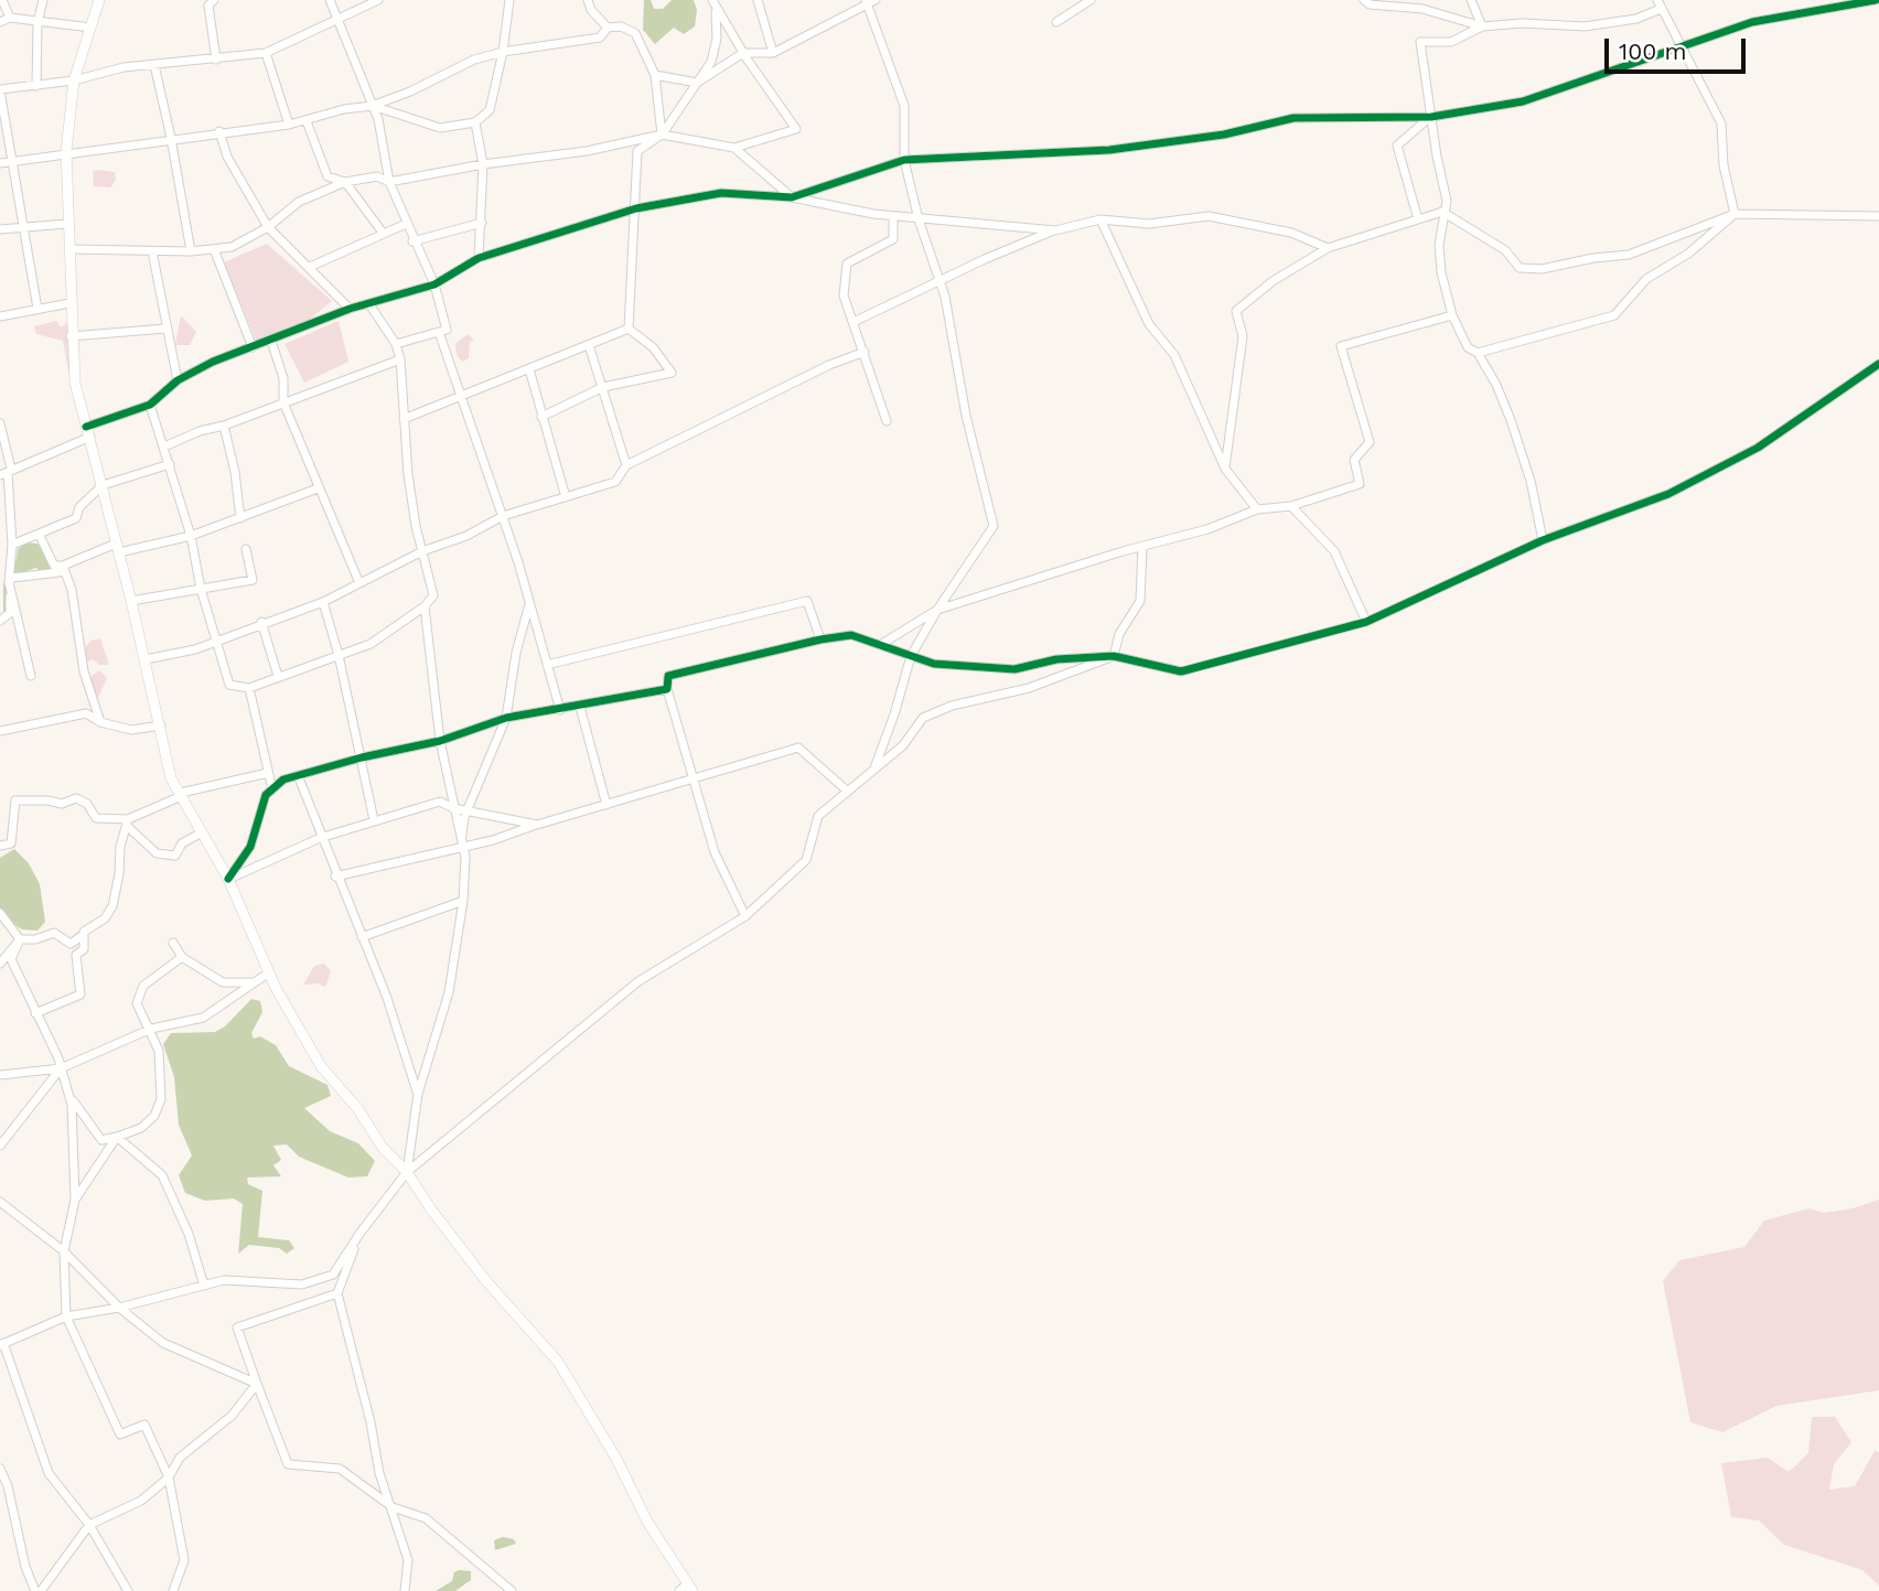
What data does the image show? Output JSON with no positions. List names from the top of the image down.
{
  "scale_bar": "100 m"
}
